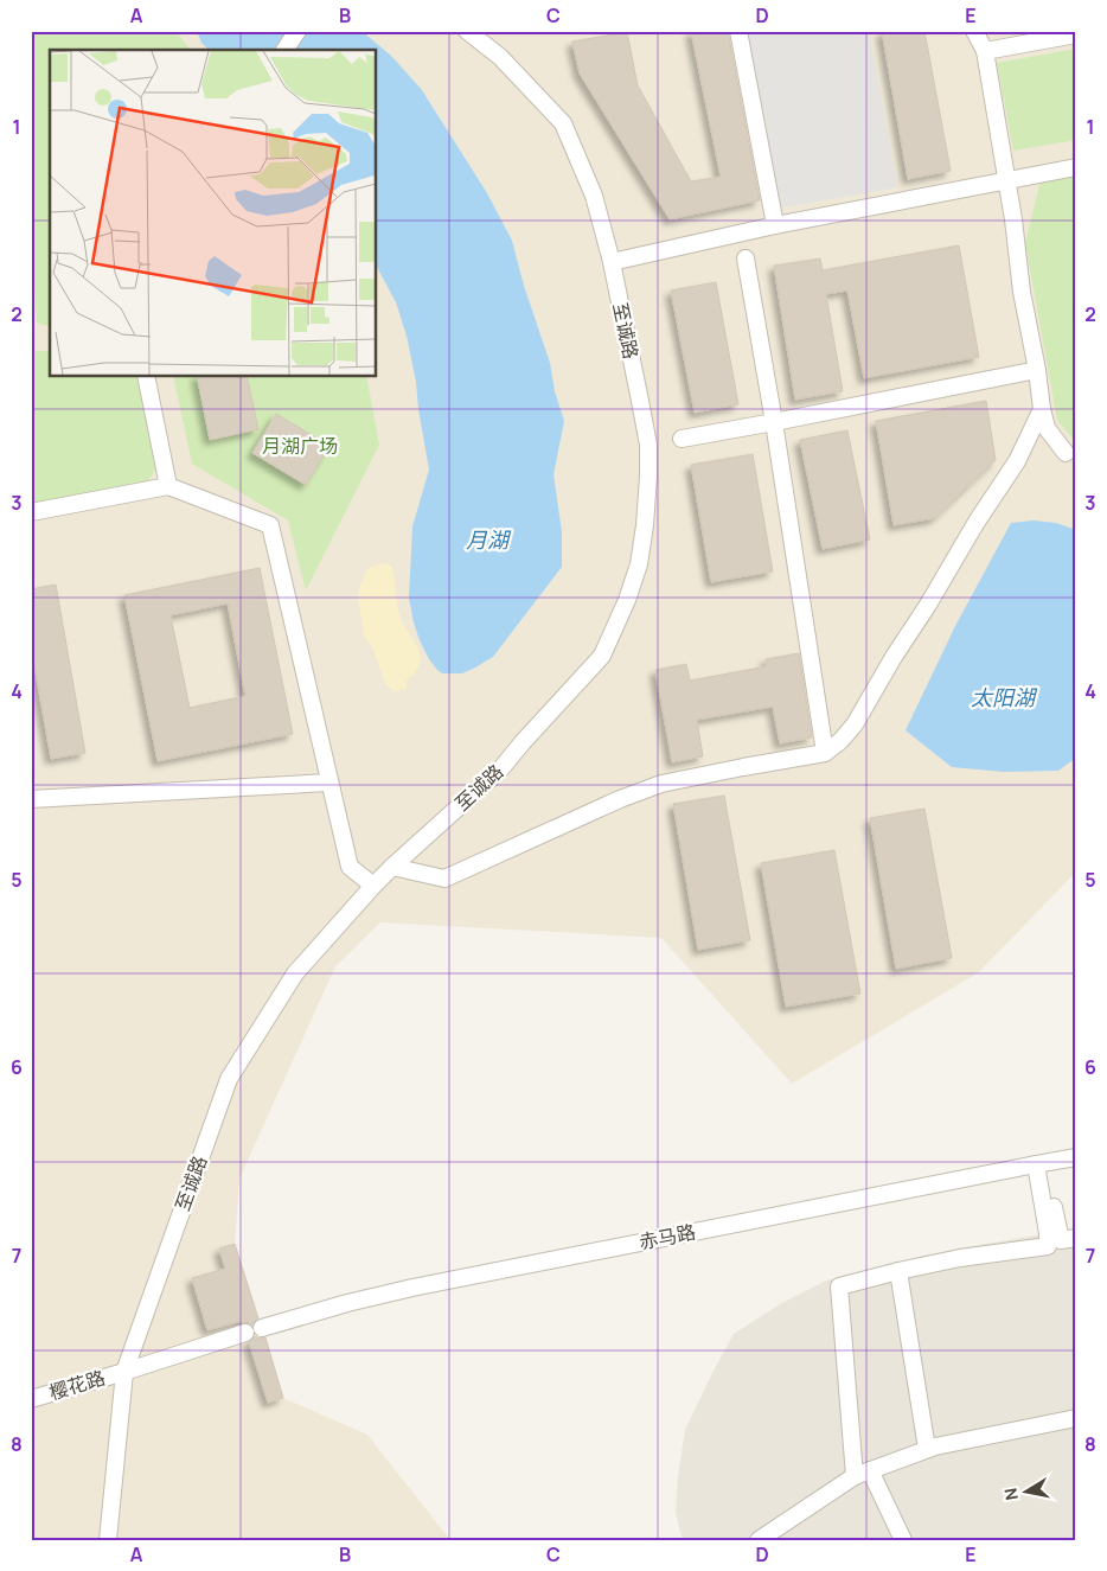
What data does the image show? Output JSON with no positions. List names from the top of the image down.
{
  "streets": {
    "street": ["至诚路", "赤马路", "樱花路"]
  },
  "crossings": [
    ["至诚路", "樱花路"]
  ],
  "water": ["月湖", "太阳湖"],
  "parks": ["月湖广场"],
  "north": "left",
  "grid": {
    "columns": [
      "A",
      "B",
      "C",
      "D",
      "E"
    ],
    "rows": [
      "1",
      "2",
      "3",
      "4",
      "5",
      "6",
      "7",
      "8"
    ]
  }
}
